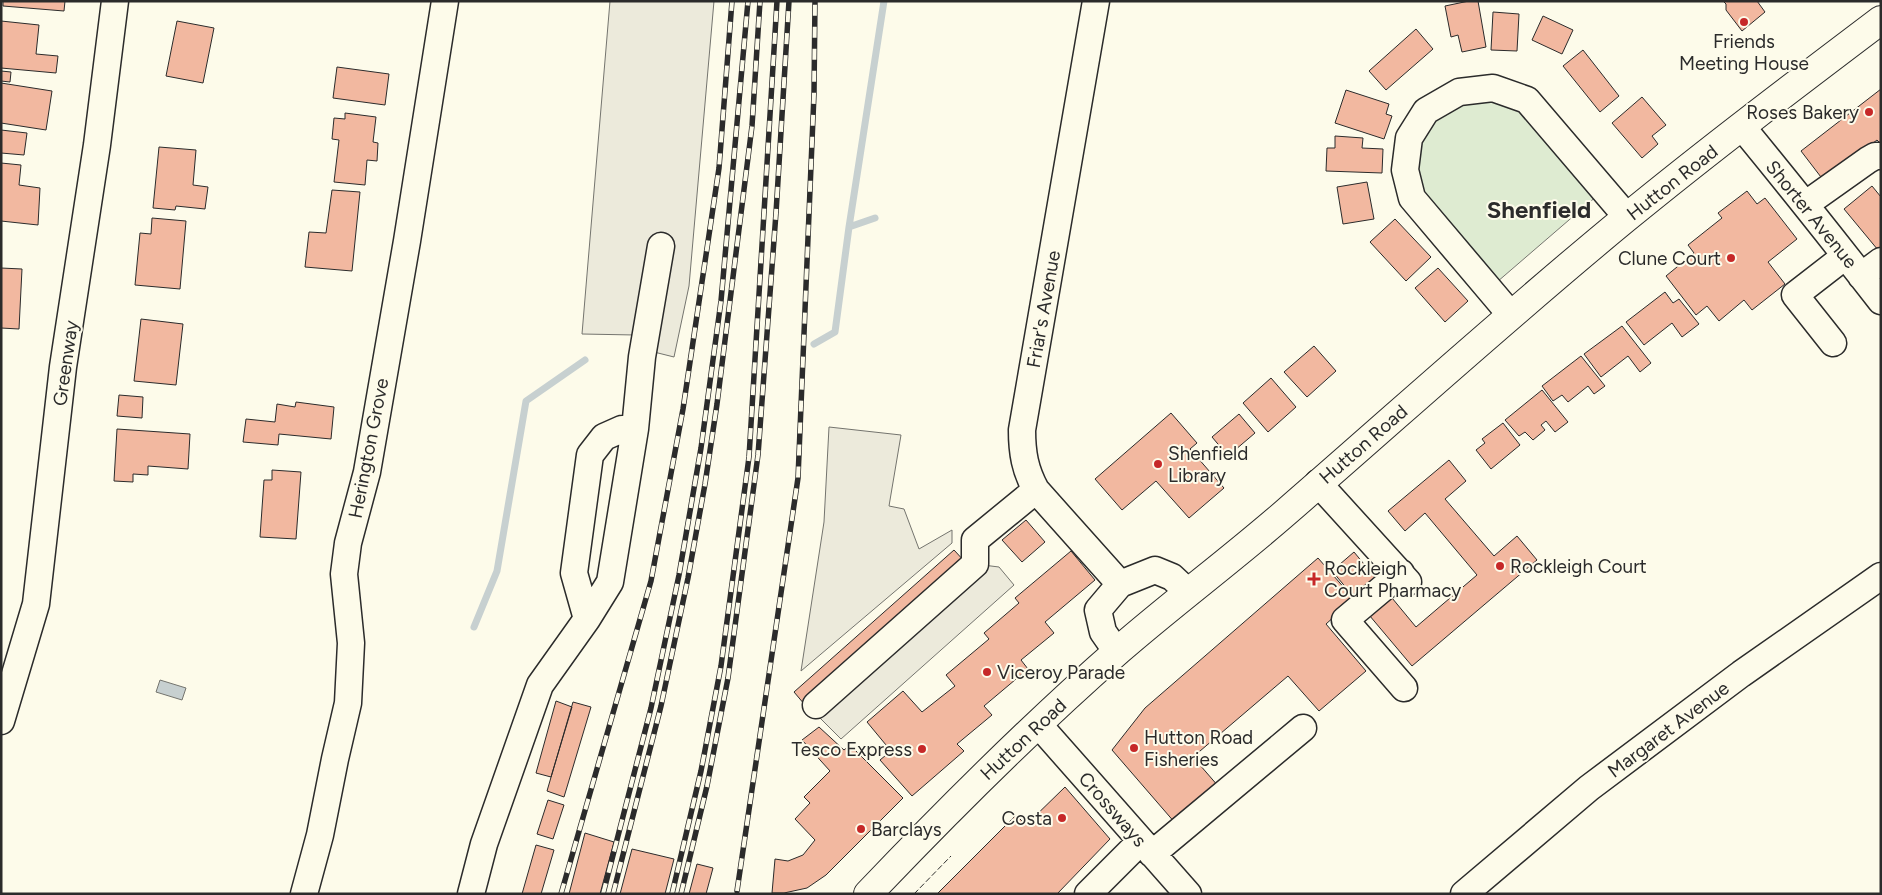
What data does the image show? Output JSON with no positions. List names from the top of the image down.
{
  "streets": {
    "main road": ["Hutton Road"],
    "street": [
      "Shorter Avenue",
      "Friar's Avenue",
      "Greenway",
      "Herington Grove",
      "Margaret Avenue",
      "Crossways"
    ]
  },
  "crossings": [
    ["Hutton Road", "Shorter Avenue"],
    ["Hutton Road", "Crossways"]
  ],
  "districts": ["Shenfield"],
  "places": {
    "other": [
      "Friends Meeting House",
      "Roses Bakery",
      "Clune Court",
      "Shenfield Library",
      "Rockleigh Court",
      "Viceroy Parade",
      "Hutton Road Fisheries",
      "Tesco Express",
      "Costa",
      "Barclays"
    ],
    "health": ["Rockleigh Court Pharmacy"]
  }
}
